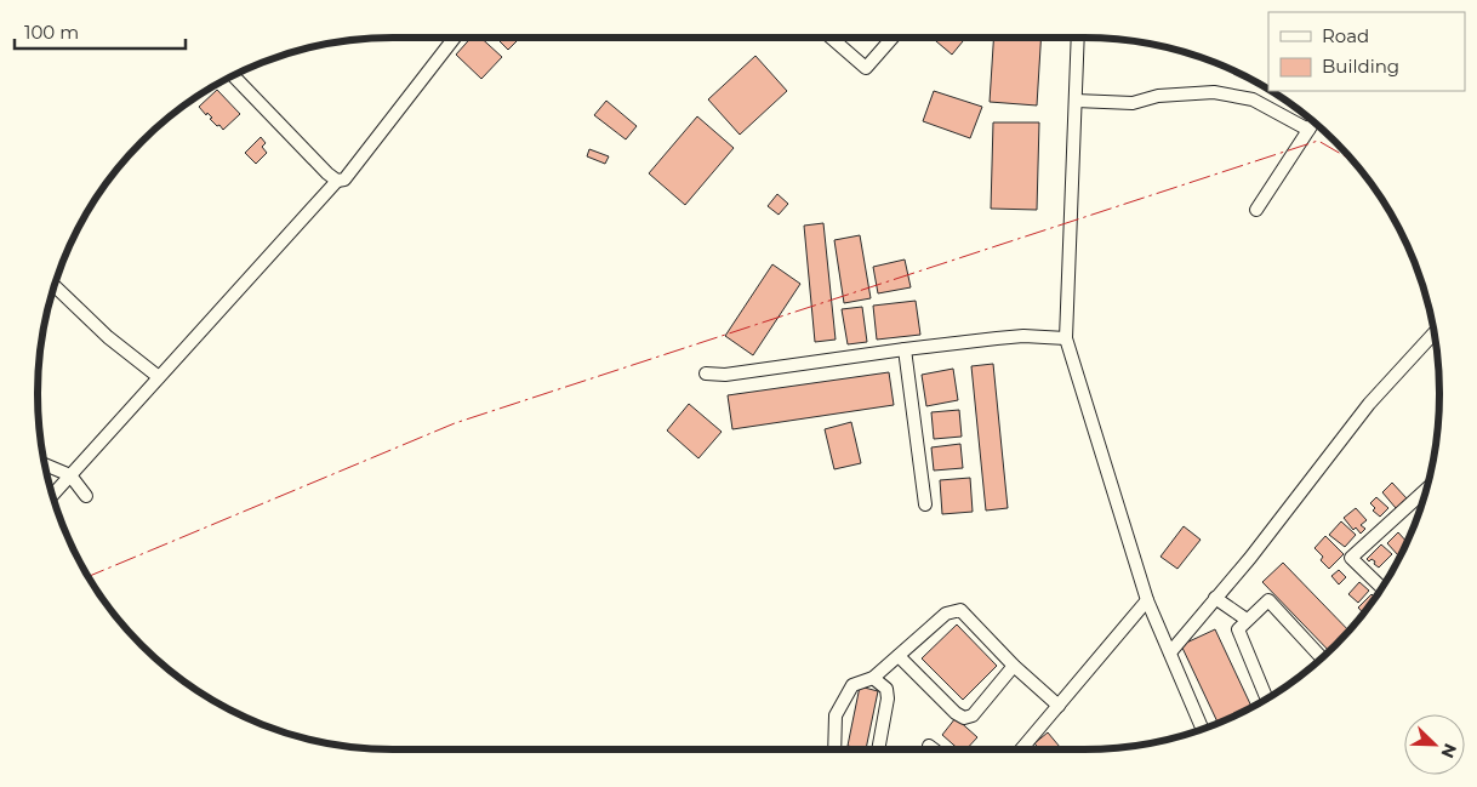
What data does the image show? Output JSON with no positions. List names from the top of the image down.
{
  "legend": ["Road", "Building"],
  "scale_bar": "100 m",
  "north": "bottom right"
}
